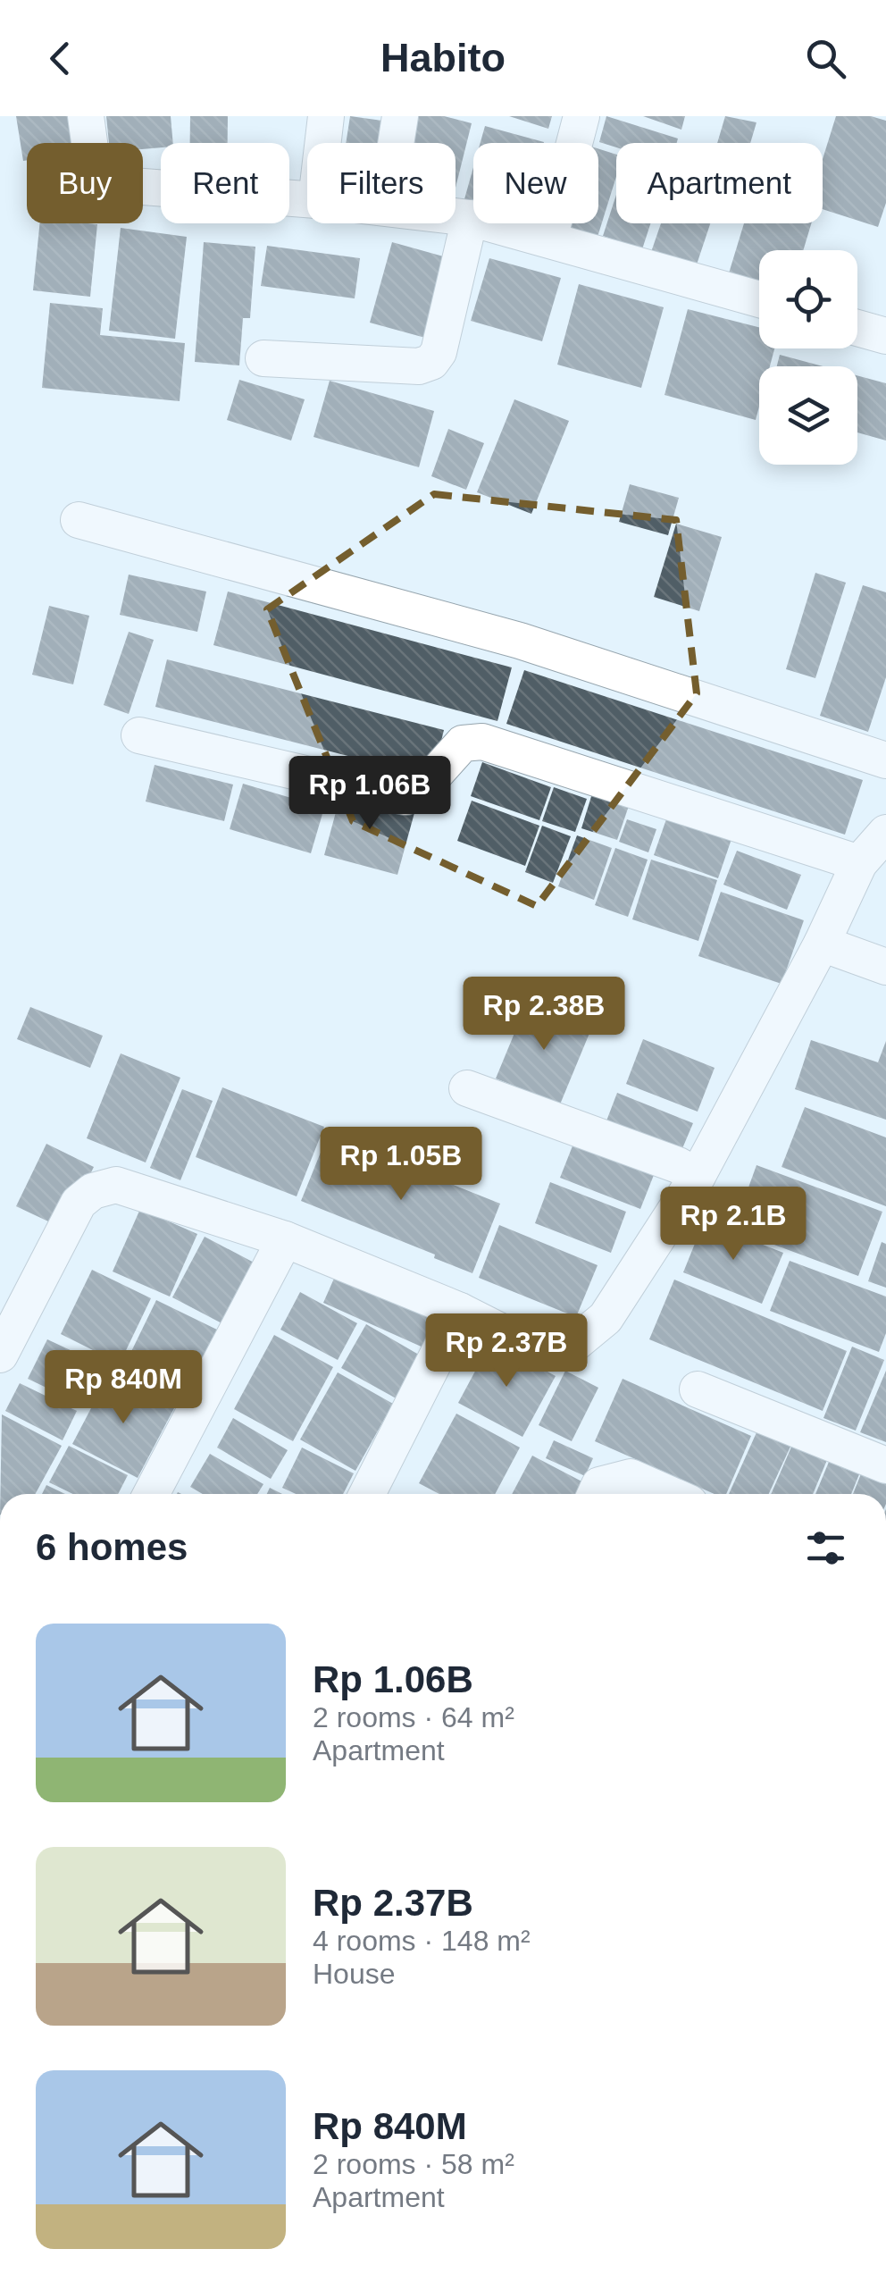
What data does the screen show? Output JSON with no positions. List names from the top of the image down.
{
  "page": {
    "header": "Habito",
    "chip": [
      "Buy",
      "Rent",
      "Filters",
      "New",
      "Apartment"
    ],
    "price": [
      "Rp 1.06B",
      "Rp 2.38B",
      "Rp 1.05B",
      "Rp 2.1B",
      "Rp 2.37B",
      "Rp 840M"
    ],
    "heading": "6 homes",
    "list": [
      {
        "name": "Rp 1.06B",
        "note": "2 rooms · 64 m² · Apartment"
      },
      {
        "name": "Rp 2.37B",
        "note": "4 rooms · 148 m² · House"
      },
      {
        "name": "Rp 840M",
        "note": "2 rooms · 58 m² · Apartment"
      }
    ]
  }
}
